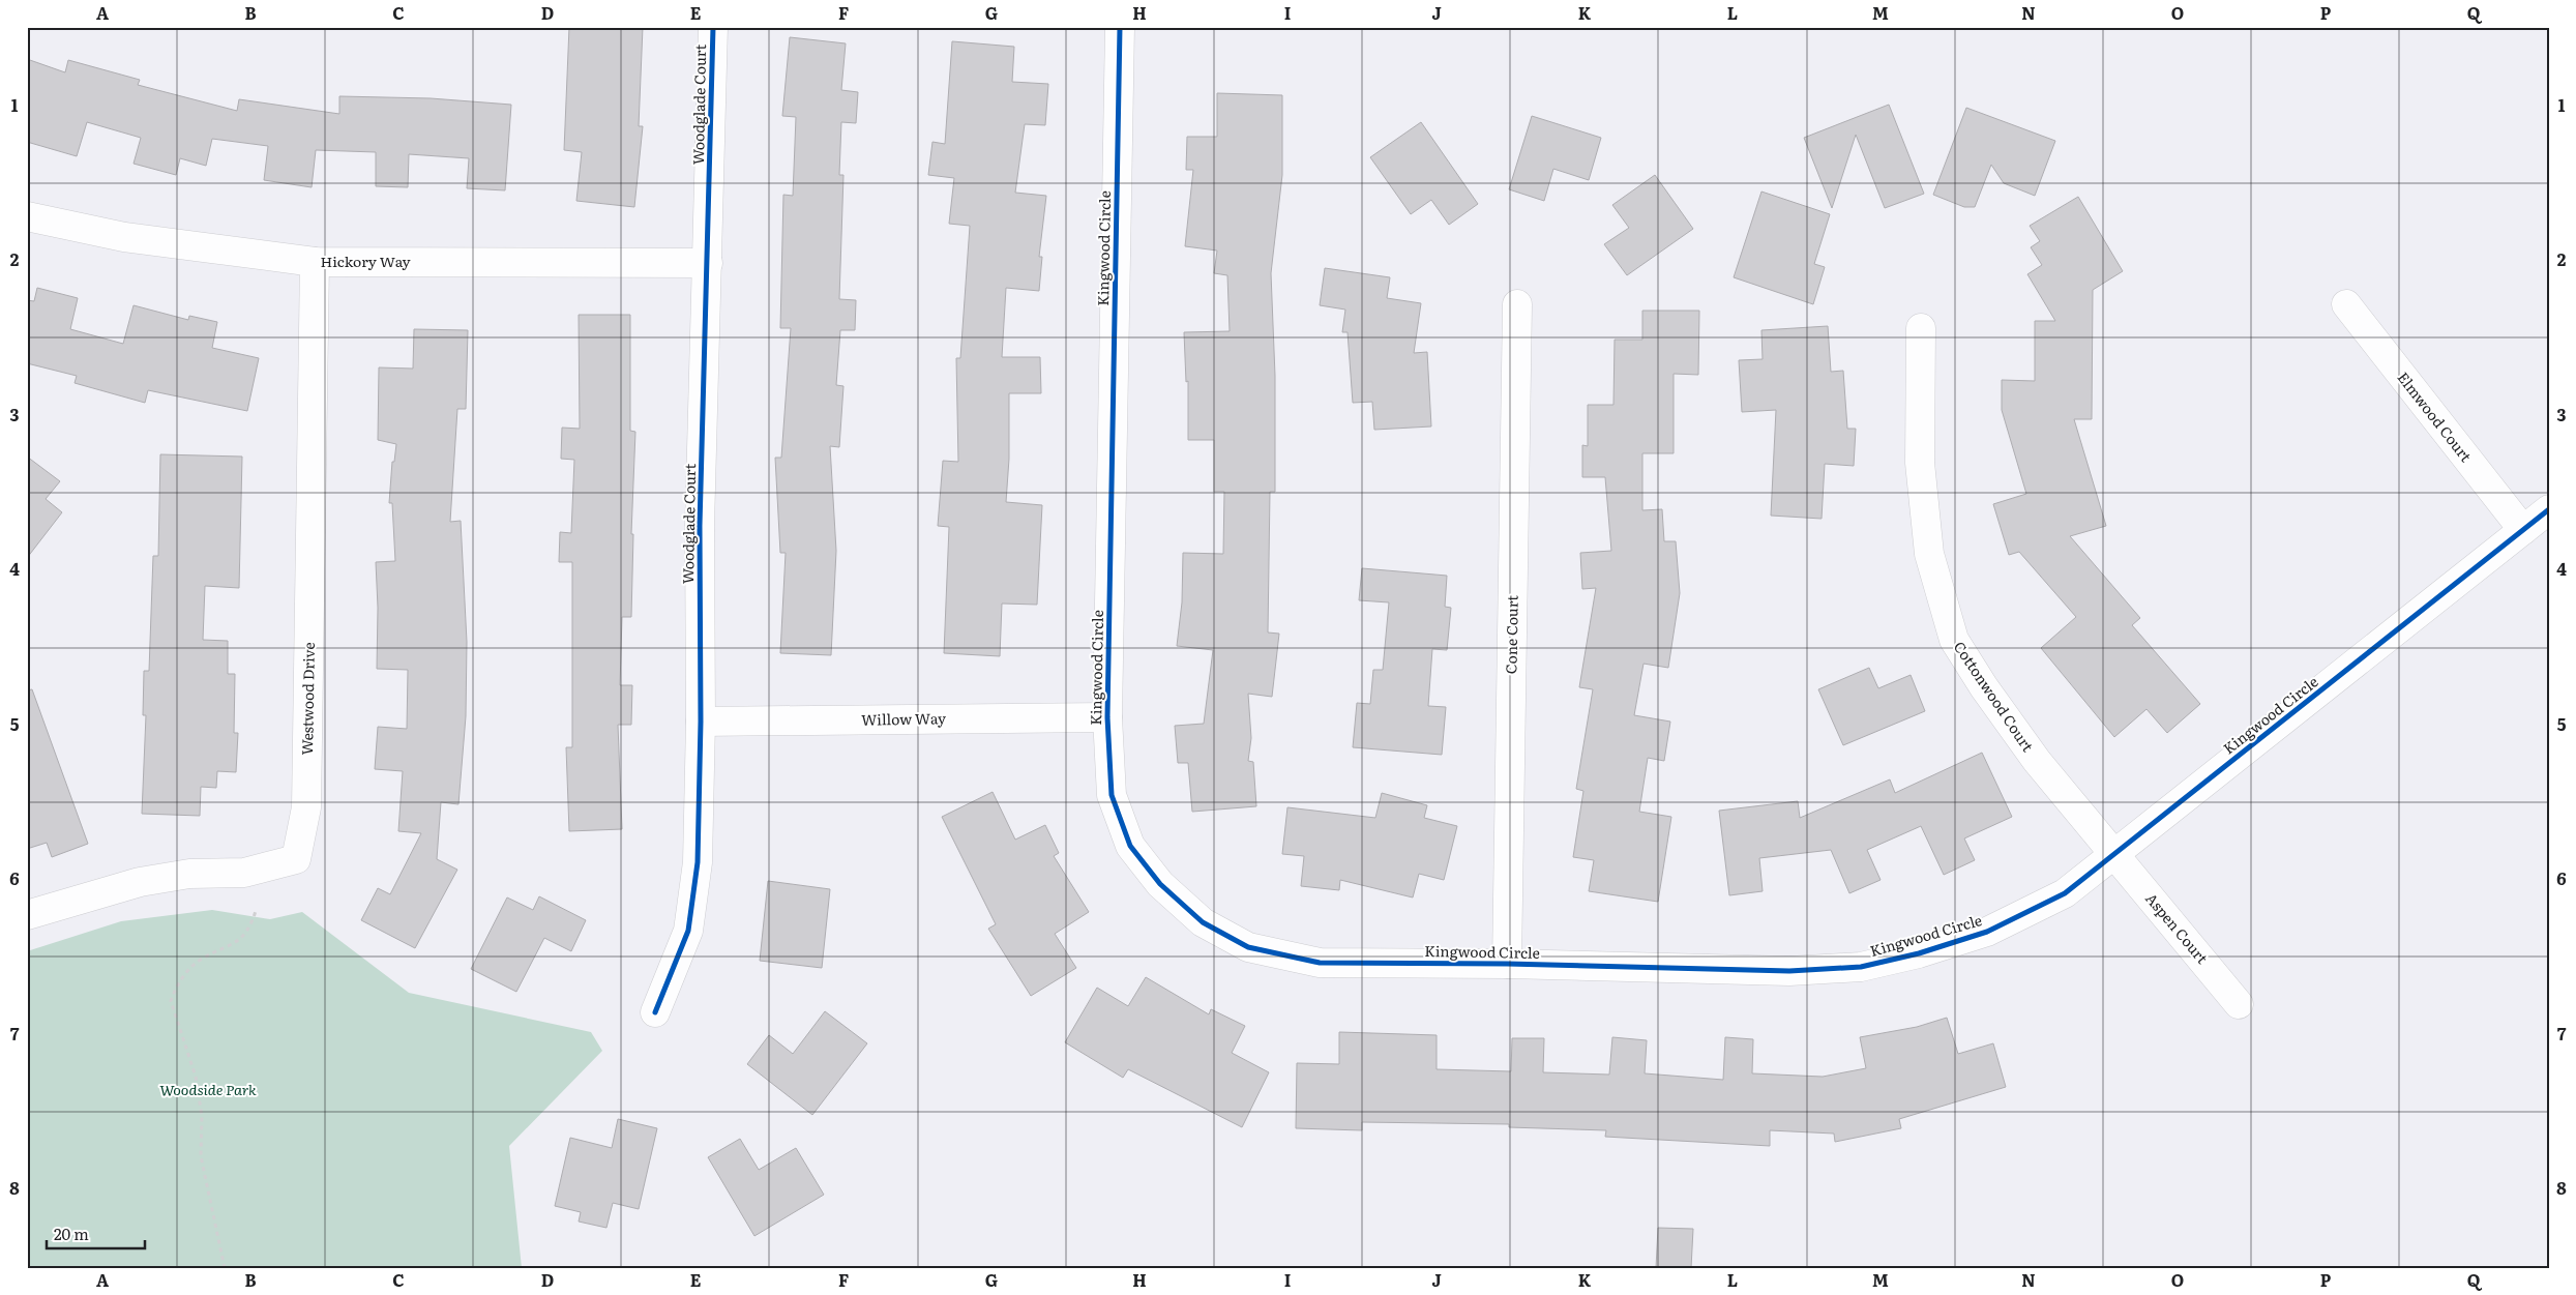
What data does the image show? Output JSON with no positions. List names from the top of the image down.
{
  "streets": {
    "street": [
      "Woodglade Court",
      "Kingwood Circle",
      "Hickory Way",
      "Elmwood Court",
      "Cone Court",
      "Cottonwood Court",
      "Westwood Drive",
      "Willow Way",
      "Aspen Court"
    ]
  },
  "crossings": [
    ["Woodglade Court", "Hickory Way"],
    ["Woodglade Court", "Willow Way"],
    ["Kingwood Circle", "Elmwood Court"],
    ["Kingwood Circle", "Cone Court"],
    ["Kingwood Circle", "Cottonwood Court"],
    ["Kingwood Circle", "Willow Way"],
    ["Kingwood Circle", "Aspen Court"],
    ["Hickory Way", "Westwood Drive"],
    ["Cottonwood Court", "Aspen Court"]
  ],
  "parks": ["Woodside Park"],
  "scale_bar": "20 m",
  "grid": {
    "columns": [
      "A",
      "B",
      "C",
      "D",
      "E",
      "F",
      "G",
      "H",
      "I",
      "J",
      "K",
      "L",
      "M",
      "N",
      "O",
      "P",
      "Q"
    ],
    "rows": [
      "1",
      "2",
      "3",
      "4",
      "5",
      "6",
      "7",
      "8"
    ]
  }
}
